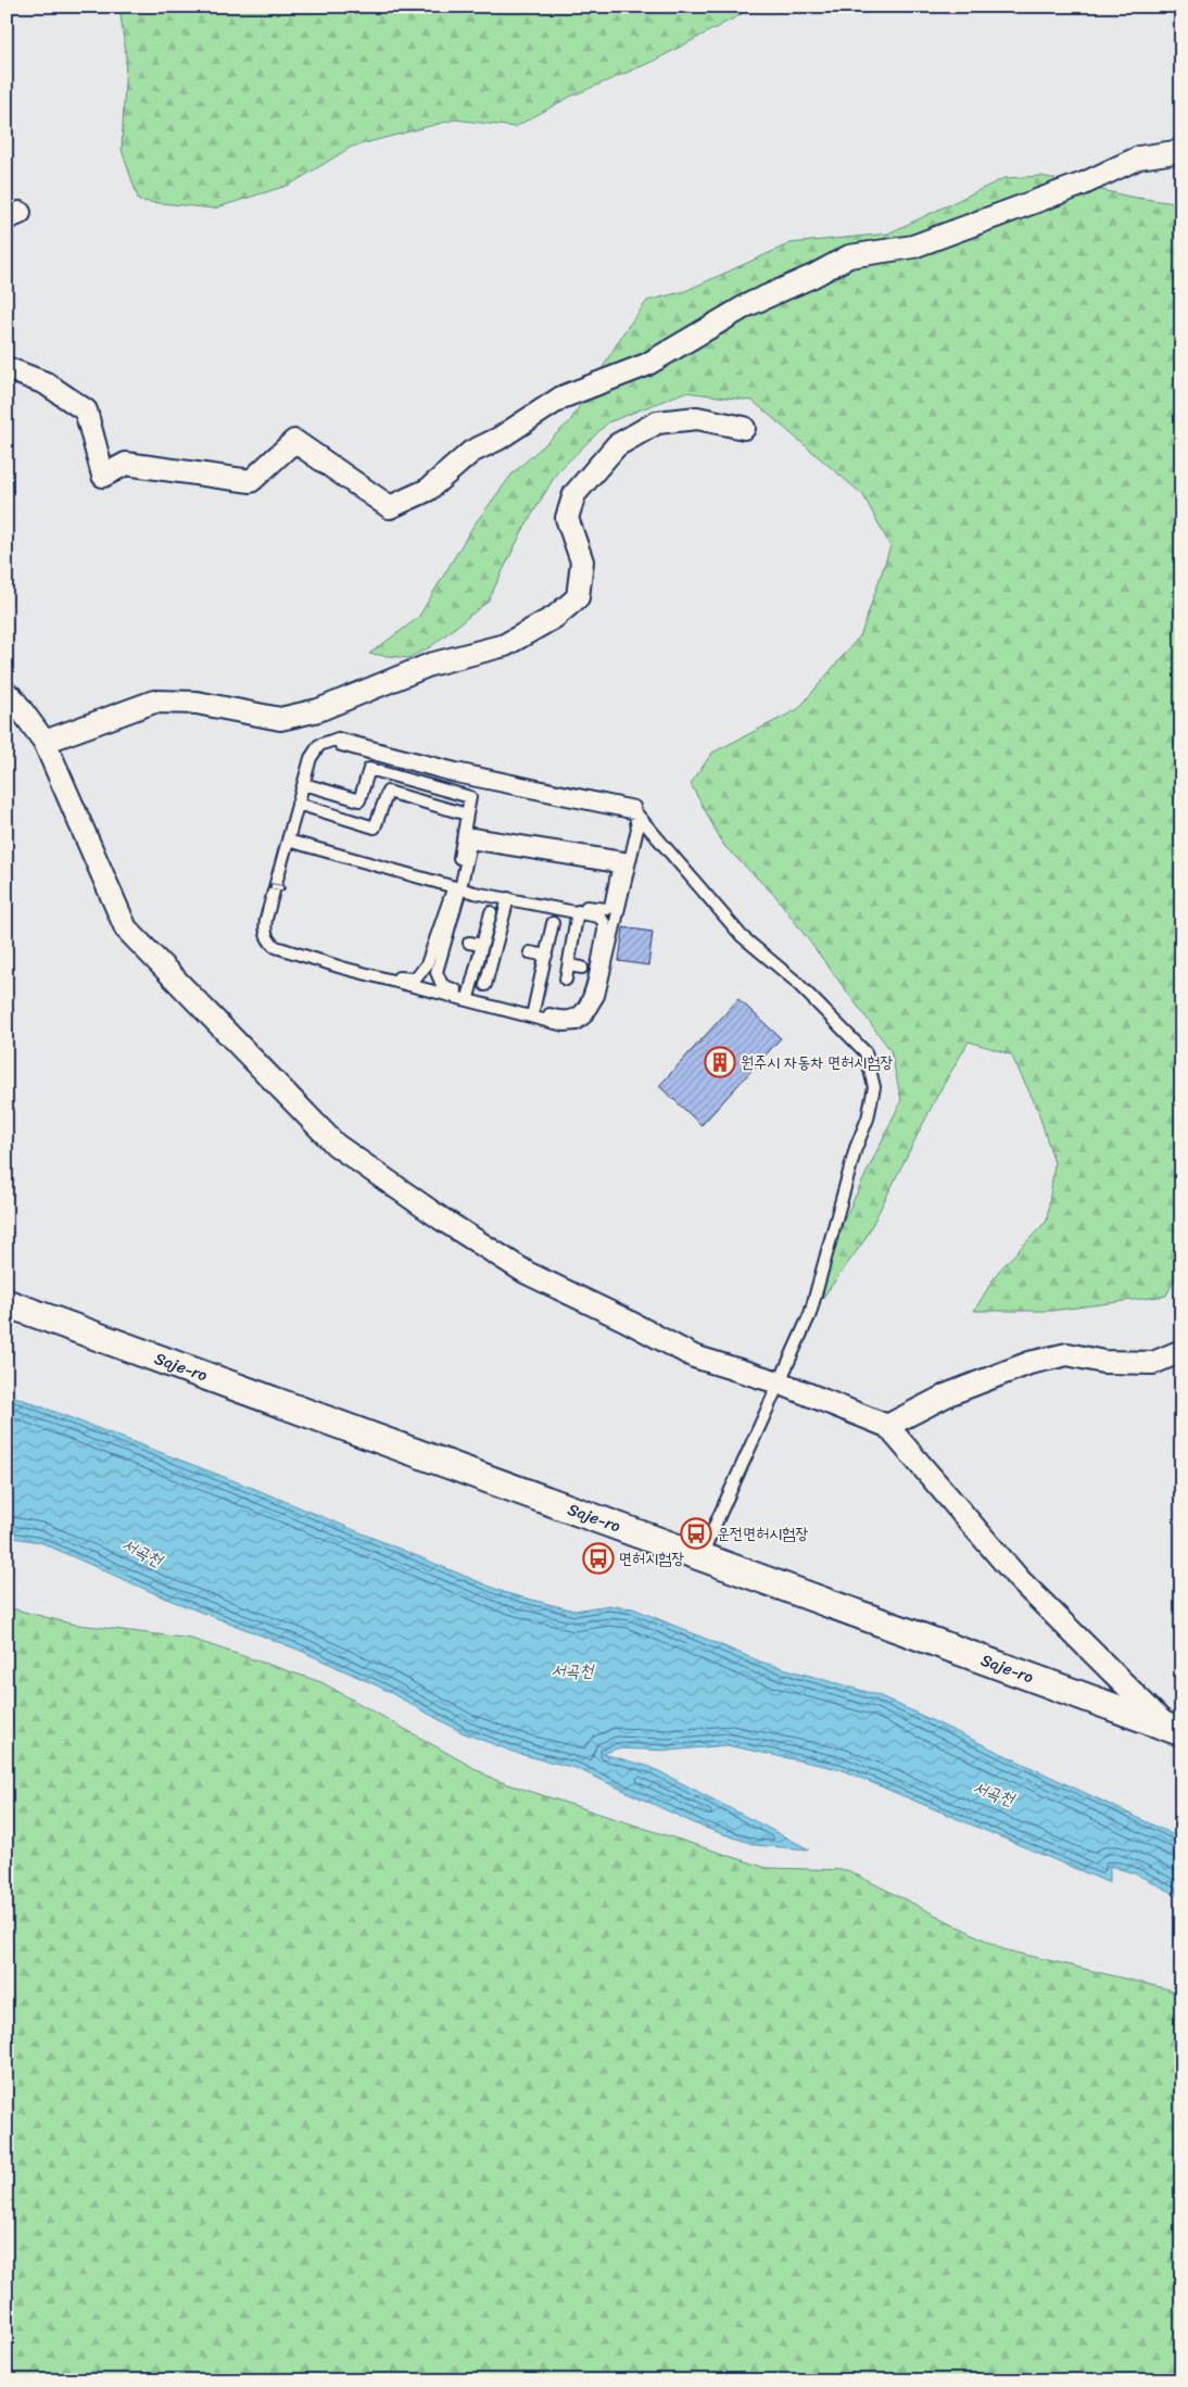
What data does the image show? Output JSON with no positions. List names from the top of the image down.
{
  "streets": {
    "street": ["Saje-ro"]
  },
  "water": ["서곡천"],
  "places": {
    "building": ["원주시 자동차 면허시험장"],
    "bus stop": ["운전면허시험장", "면허시험장"]
  }
}
